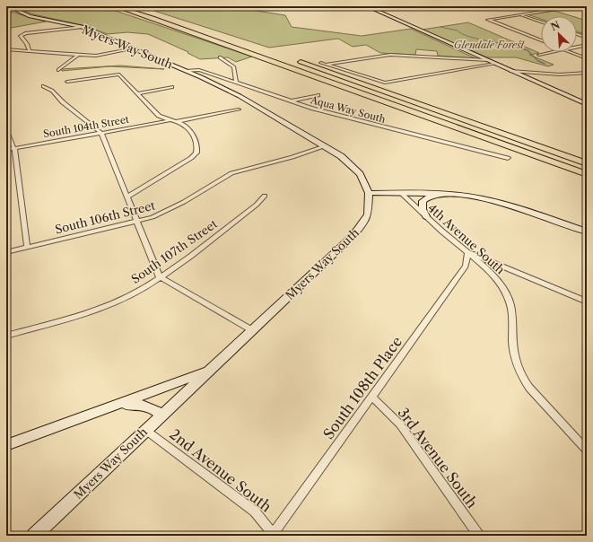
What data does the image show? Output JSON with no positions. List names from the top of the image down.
{
  "streets": {
    "main road": ["Myers Way South"],
    "street": [
      "Aqua Way South",
      "South 104th Street",
      "South 106th Street",
      "4th Avenue South",
      "South 107th Street",
      "South 108th Place",
      "3rd Avenue South",
      "2nd Avenue South"
    ]
  },
  "crossings": [
    ["Myers Way South", "Aqua Way South"],
    ["Myers Way South", "South 106th Street"],
    ["Myers Way South", "2nd Avenue South"],
    ["4th Avenue South", "South 108th Place"],
    ["South 108th Place", "3rd Avenue South"],
    ["South 108th Place", "2nd Avenue South"]
  ],
  "parks": ["Glendale Forest"],
  "north": "top left"
}
